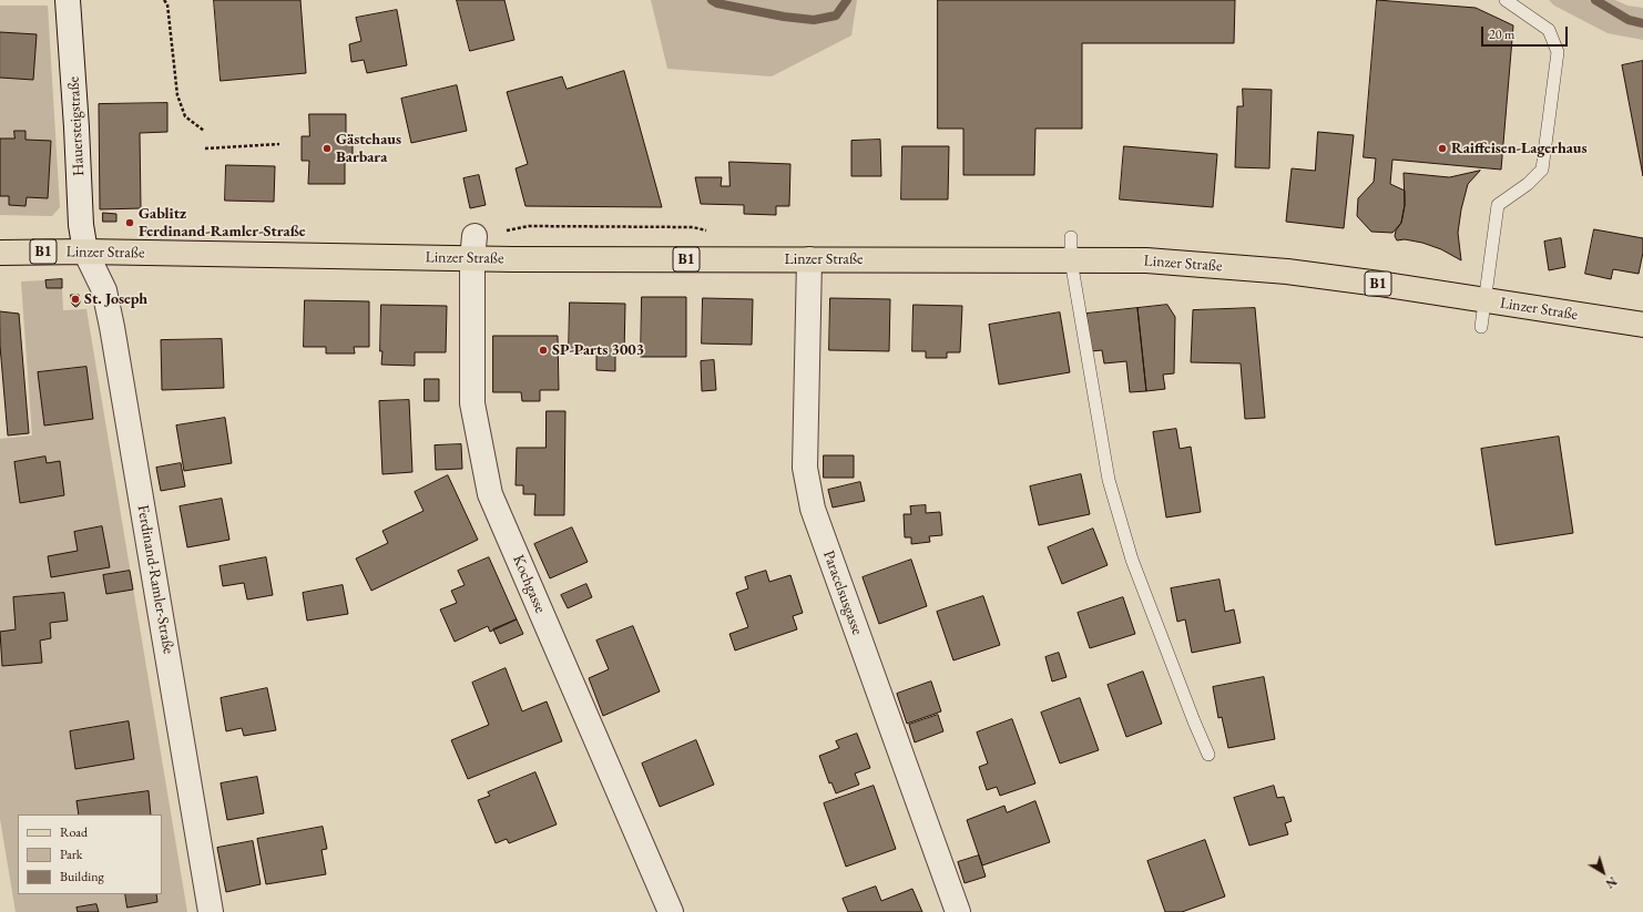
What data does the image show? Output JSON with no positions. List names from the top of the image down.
{
  "streets": {
    "main road": ["B1", "Linzer Straße"],
    "street": [
      "Hauersteigstraße",
      "Ferdinand-Ramler-Straße",
      "Kochgasse",
      "Paracelsusgasse"
    ]
  },
  "crossings": [
    ["Hauersteigstraße", "Linzer Straße"],
    ["Hauersteigstraße", "Ferdinand-Ramler-Straße"],
    ["Linzer Straße", "Ferdinand-Ramler-Straße"],
    ["Linzer Straße", "Kochgasse"],
    ["Linzer Straße", "Paracelsusgasse"]
  ],
  "places": [
    "Gästehaus Barbara",
    "Raiffeisen-Lagerhaus",
    "Gablitz Ferdinand-Ramler-Straße",
    "St. Joseph",
    "SP-Parts 3003"
  ],
  "legend": ["Road", "Park", "Building"],
  "scale_bar": "20 m",
  "north": "bottom right"
}
